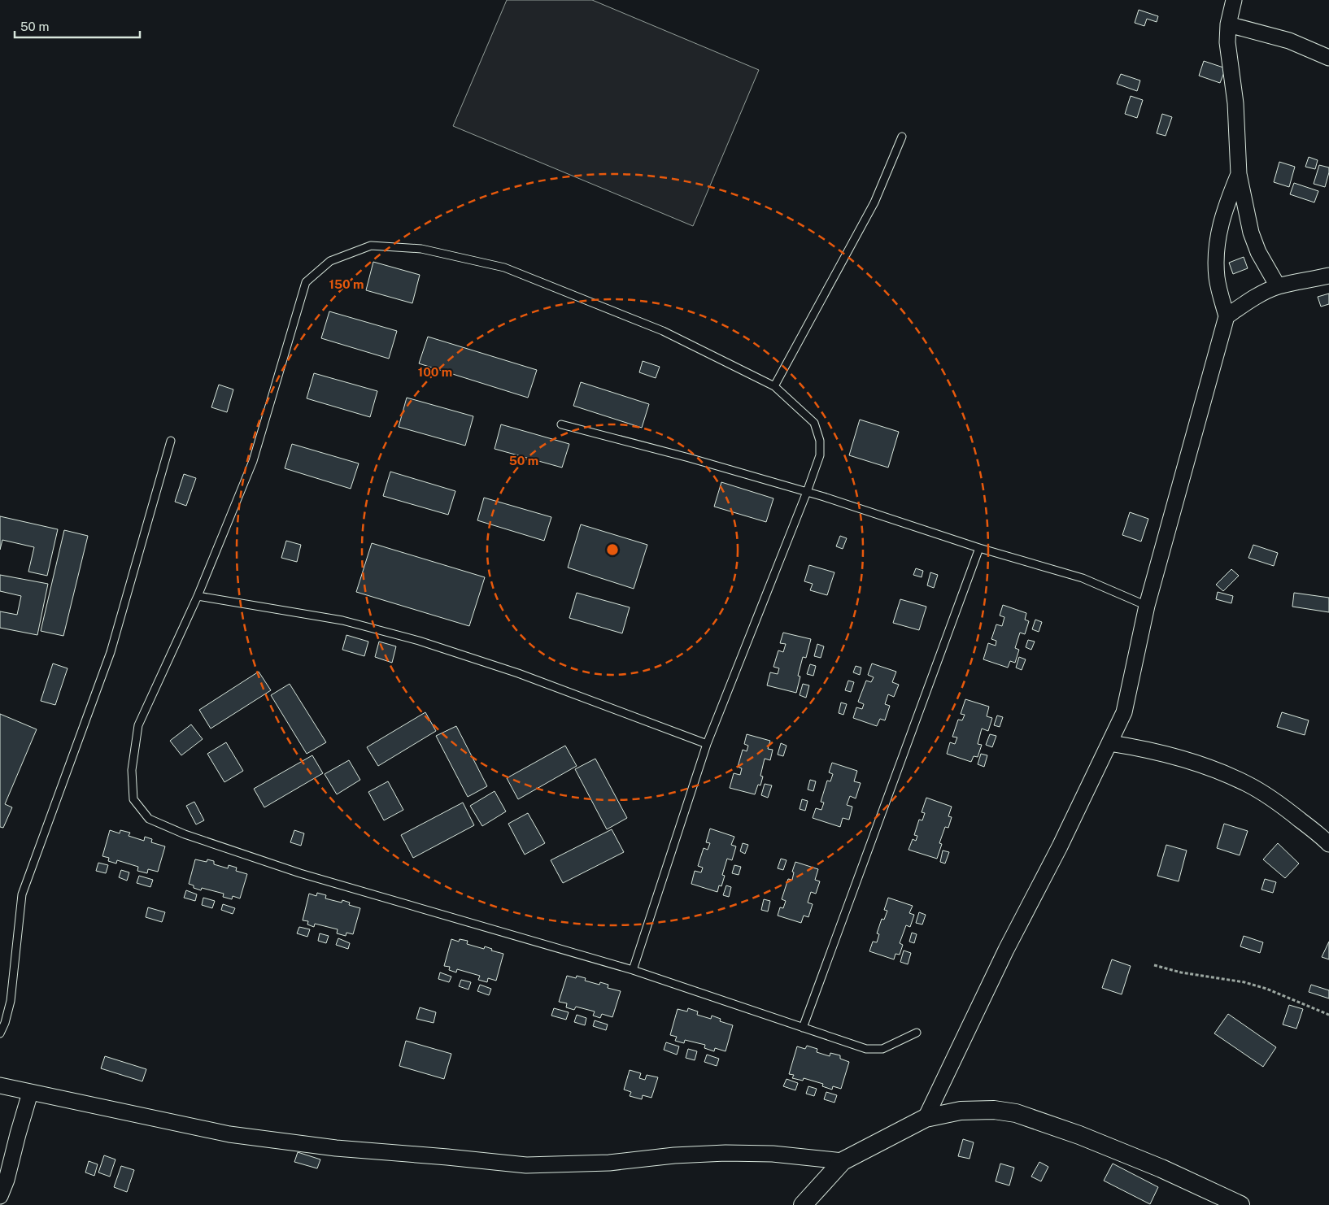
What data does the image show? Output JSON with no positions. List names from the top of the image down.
{
  "scale_bar": "50 m",
  "rings": ["150 m", "100 m", "50 m"]
}
